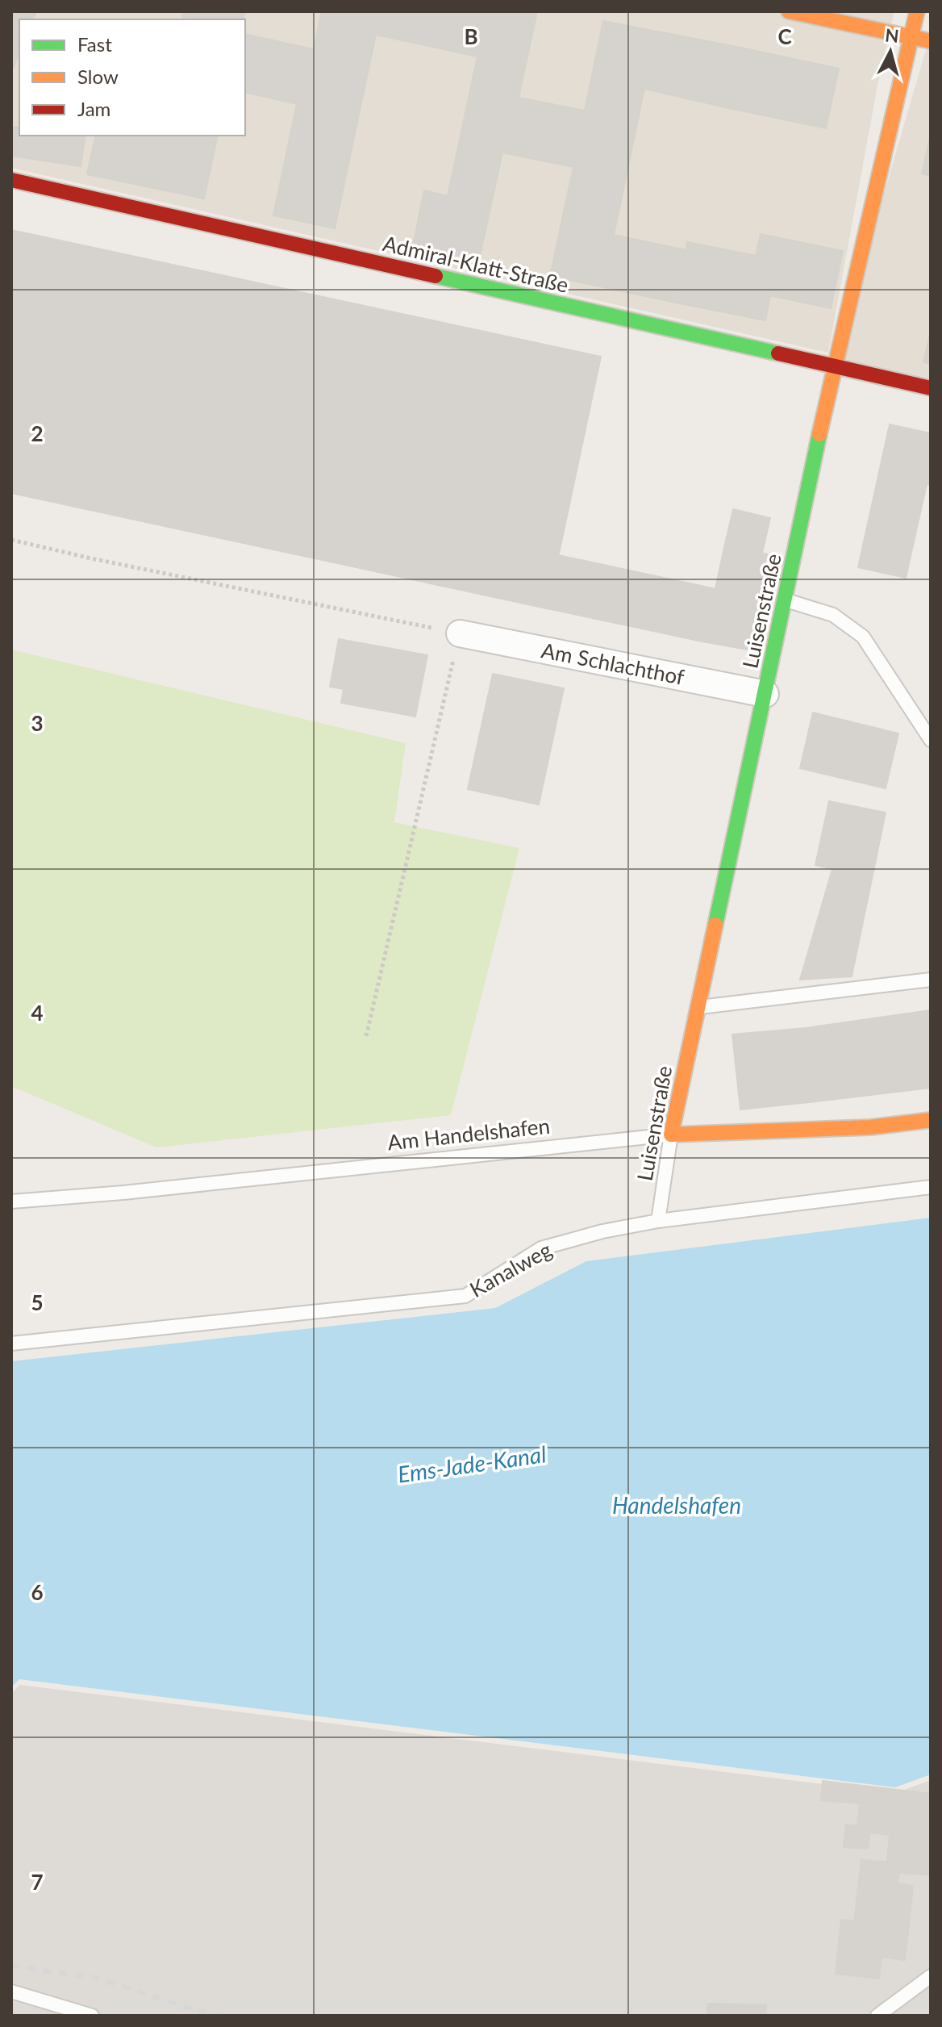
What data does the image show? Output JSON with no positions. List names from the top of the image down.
{
  "streets": {
    "street": [
      "Admiral-Klatt-Straße",
      "Luisenstraße",
      "Am Schlachthof",
      "Am Handelshafen"
    ],
    "lane": ["Kanalweg"]
  },
  "crossings": [
    ["Admiral-Klatt-Straße", "Luisenstraße"],
    ["Luisenstraße", "Am Schlachthof"],
    ["Luisenstraße", "Am Handelshafen"],
    ["Luisenstraße", "Kanalweg"]
  ],
  "water": ["Ems-Jade-Kanal", "Handelshafen"],
  "legend": ["Fast", "Slow", "Jam"],
  "north": "top",
  "grid": {
    "columns": ["B", "C"],
    "rows": [
      "2",
      "3",
      "4",
      "5",
      "6",
      "7"
    ]
  }
}
